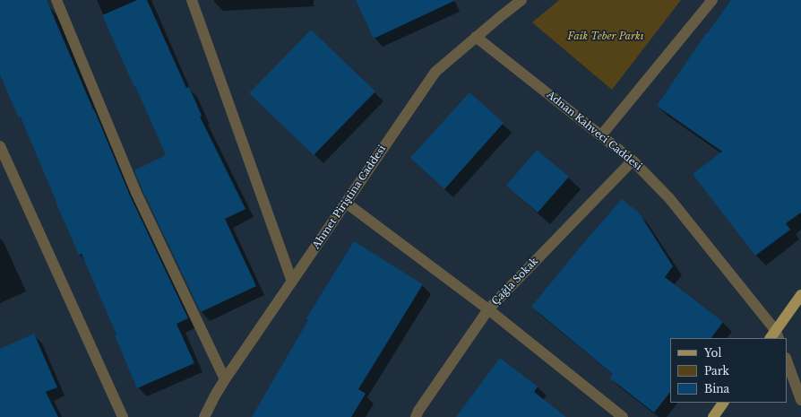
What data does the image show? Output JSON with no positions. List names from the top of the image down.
{
  "streets": {
    "street": ["Adnan Kahveci Caddesi", "Ahmet Piriştina Caddesi", "Çağla Sokak"]
  },
  "crossings": [
    ["Adnan Kahveci Caddesi", "Ahmet Piriştina Caddesi"],
    ["Adnan Kahveci Caddesi", "Çağla Sokak"]
  ],
  "parks": ["Faik Teber Parkı"],
  "legend": ["Yol", "Park", "Bina"]
}
